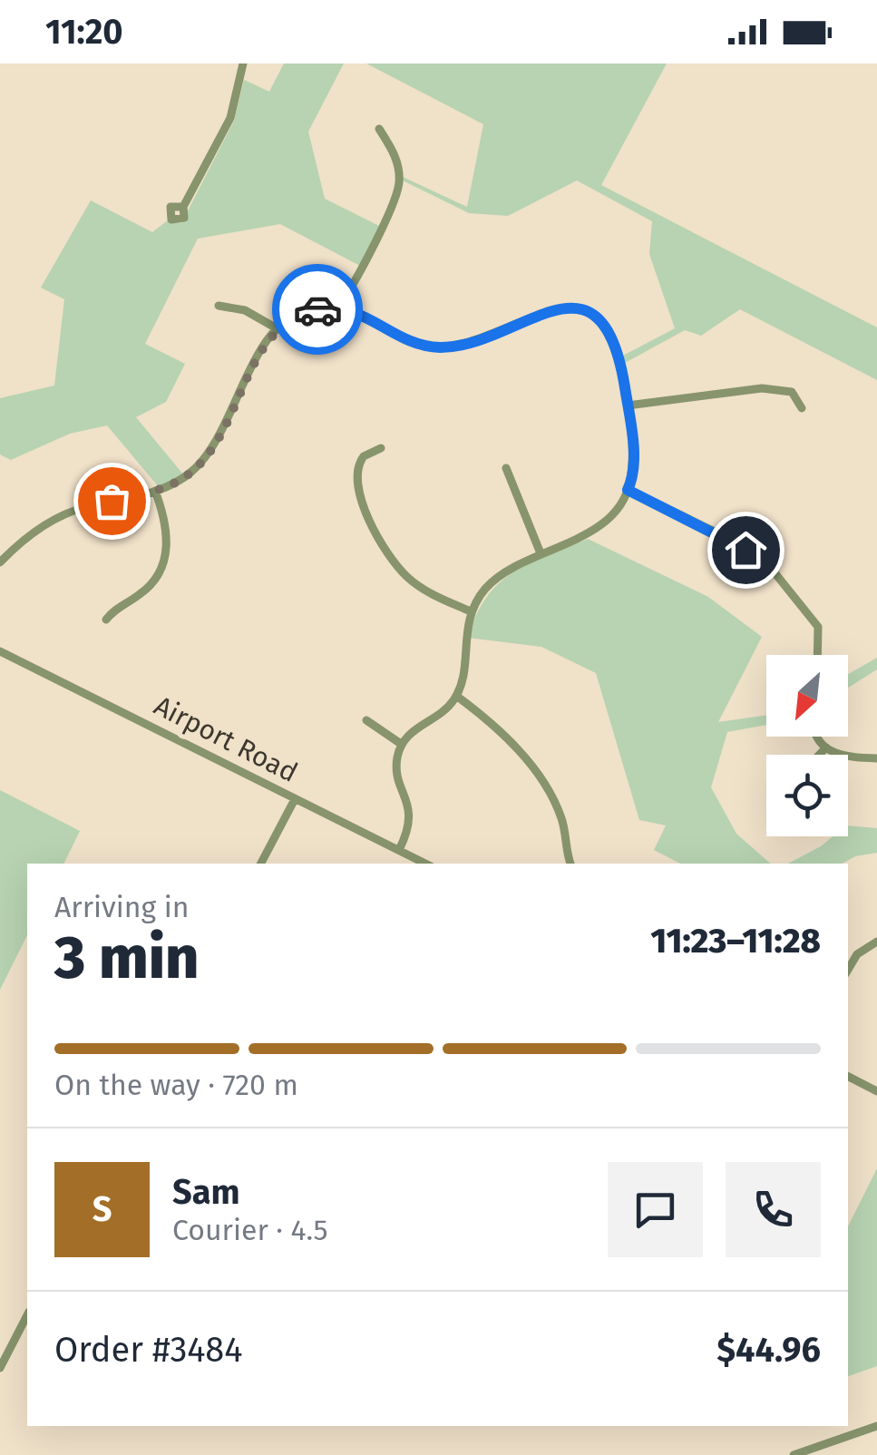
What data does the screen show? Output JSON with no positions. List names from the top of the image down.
{
  "streets": {
    "street": ["Airport Road"]
  },
  "north": "bottom left",
  "page": {
    "status": "11:20",
    "heading": ["3 min", "Arriving in", "11:23–11:28"],
    "panel": [
      "Sam",
      "Courier · 4.5",
      "Order #3484",
      "$44.96"
    ],
    "bar": "On the way · 720 m",
    "round": "S"
  }
}
